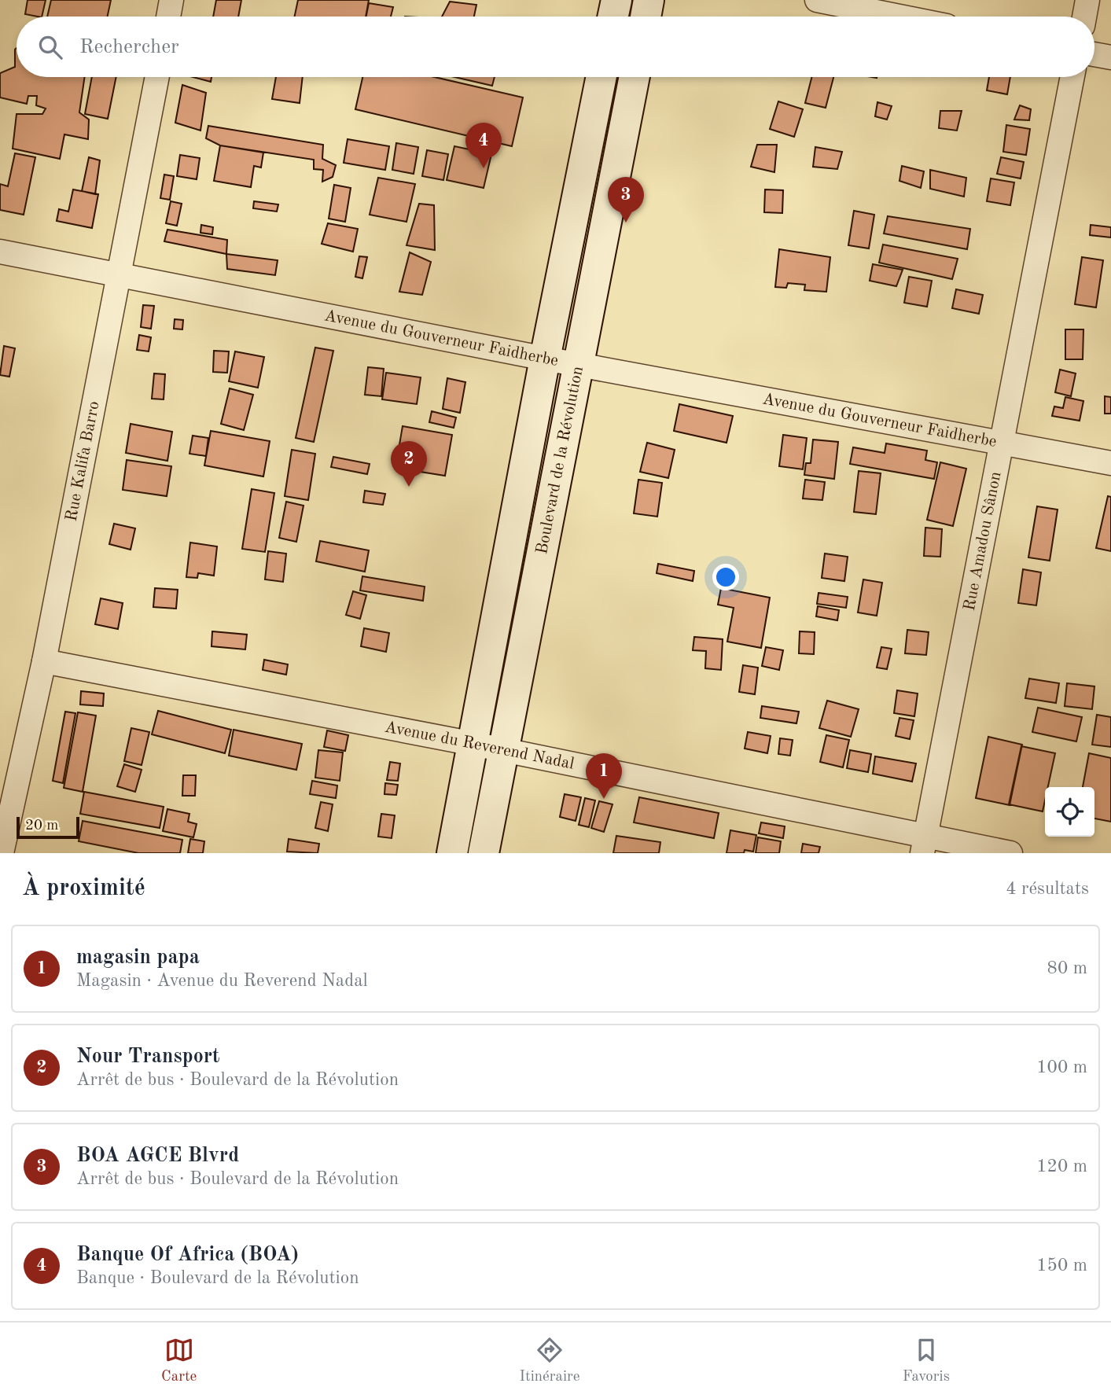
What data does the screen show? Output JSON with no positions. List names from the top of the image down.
{
  "streets": {
    "main road": ["Boulevard de la Révolution"],
    "street": [
      "Avenue du Gouverneur Faidherbe",
      "Rue Kalifa Barro",
      "Rue Amadou Sânon",
      "Avenue du Reverend Nadal"
    ]
  },
  "crossings": [
    ["Avenue du Gouverneur Faidherbe", "Boulevard de la Révolution"],
    ["Avenue du Gouverneur Faidherbe", "Rue Kalifa Barro"],
    ["Avenue du Gouverneur Faidherbe", "Rue Amadou Sânon"],
    ["Boulevard de la Révolution", "Avenue du Reverend Nadal"],
    ["Rue Kalifa Barro", "Avenue du Reverend Nadal"],
    ["Rue Amadou Sânon", "Avenue du Reverend Nadal"]
  ],
  "scale_bar": "20 m",
  "page": {
    "search": "Rechercher",
    "pins": [
      "4",
      "3",
      "2",
      "1"
    ],
    "scale": "20 m",
    "heading": ["À proximité", "4 résultats"],
    "list": [
      {
        "mark": "1",
        "name": "magasin papa",
        "note": "Magasin · Avenue du Reverend Nadal",
        "value": "80 m"
      },
      {
        "mark": "2",
        "name": "Nour Transport",
        "note": "Arrêt de bus · Boulevard de la Révolution",
        "value": "100 m"
      },
      {
        "mark": "3",
        "name": "BOA AGCE Blvrd",
        "note": "Arrêt de bus · Boulevard de la Révolution",
        "value": "120 m"
      },
      {
        "mark": "4",
        "name": "Banque Of Africa (BOA)",
        "note": "Banque · Boulevard de la Révolution",
        "value": "150 m"
      }
    ],
    "nav": ["Carte", "Itinéraire", "Favoris"]
  }
}
